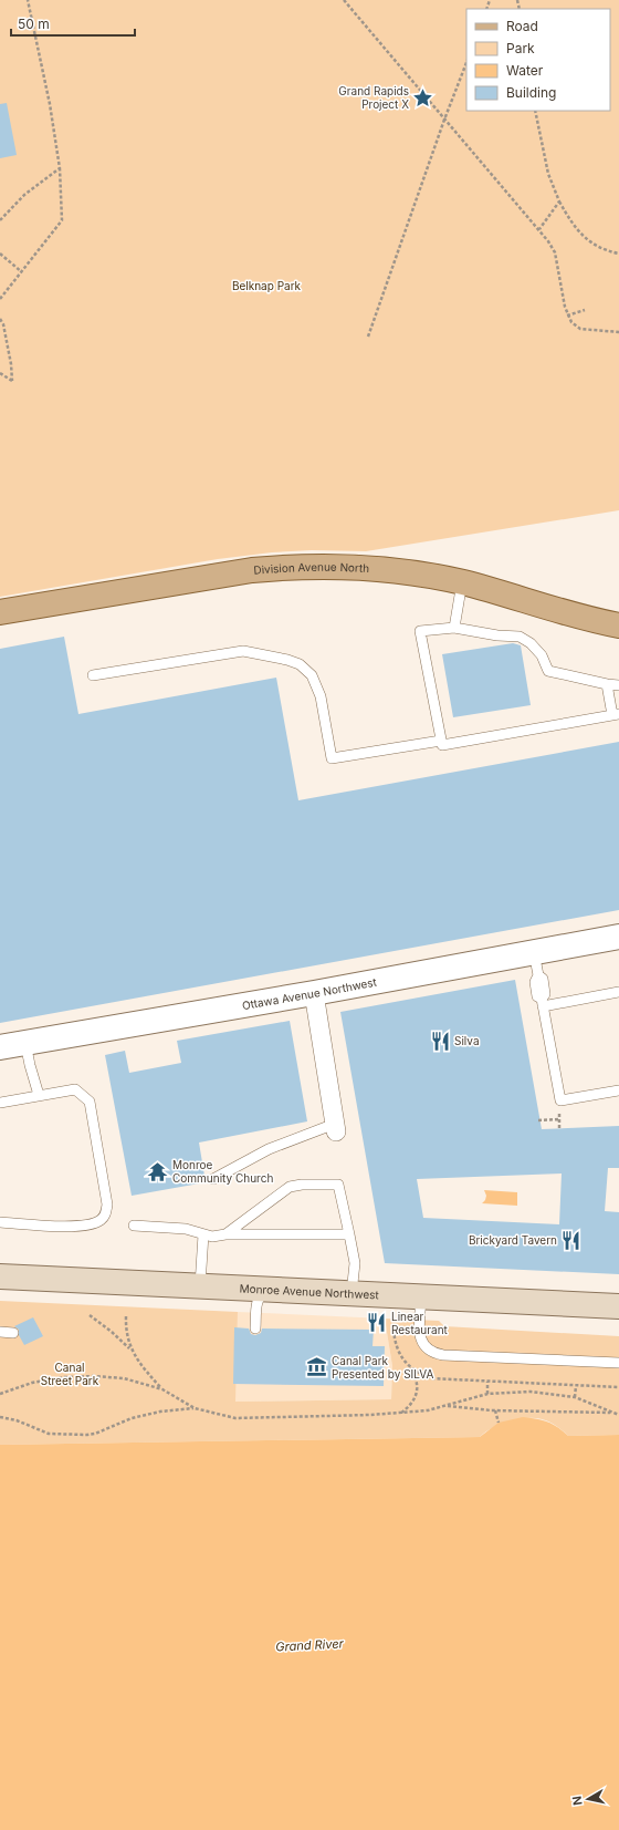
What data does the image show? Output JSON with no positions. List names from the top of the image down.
{
  "streets": {
    "main road": ["Division Avenue North", "Monroe Avenue Northwest"],
    "street": ["Ottawa Avenue Northwest"]
  },
  "water": ["Grand River"],
  "parks": ["Belknap Park", "Canal Street Park"],
  "places": {
    "place": ["Grand Rapids Project X"],
    "restaurant": ["Silva", "Brickyard Tavern", "Linear Restaurant"],
    "temple": ["Monroe Community Church"],
    "museum": ["Canal Park Presented by SILVA"]
  },
  "legend": [
    "Road",
    "Park",
    "Water",
    "Building"
  ],
  "scale_bar": "50 m",
  "north": "left"
}
